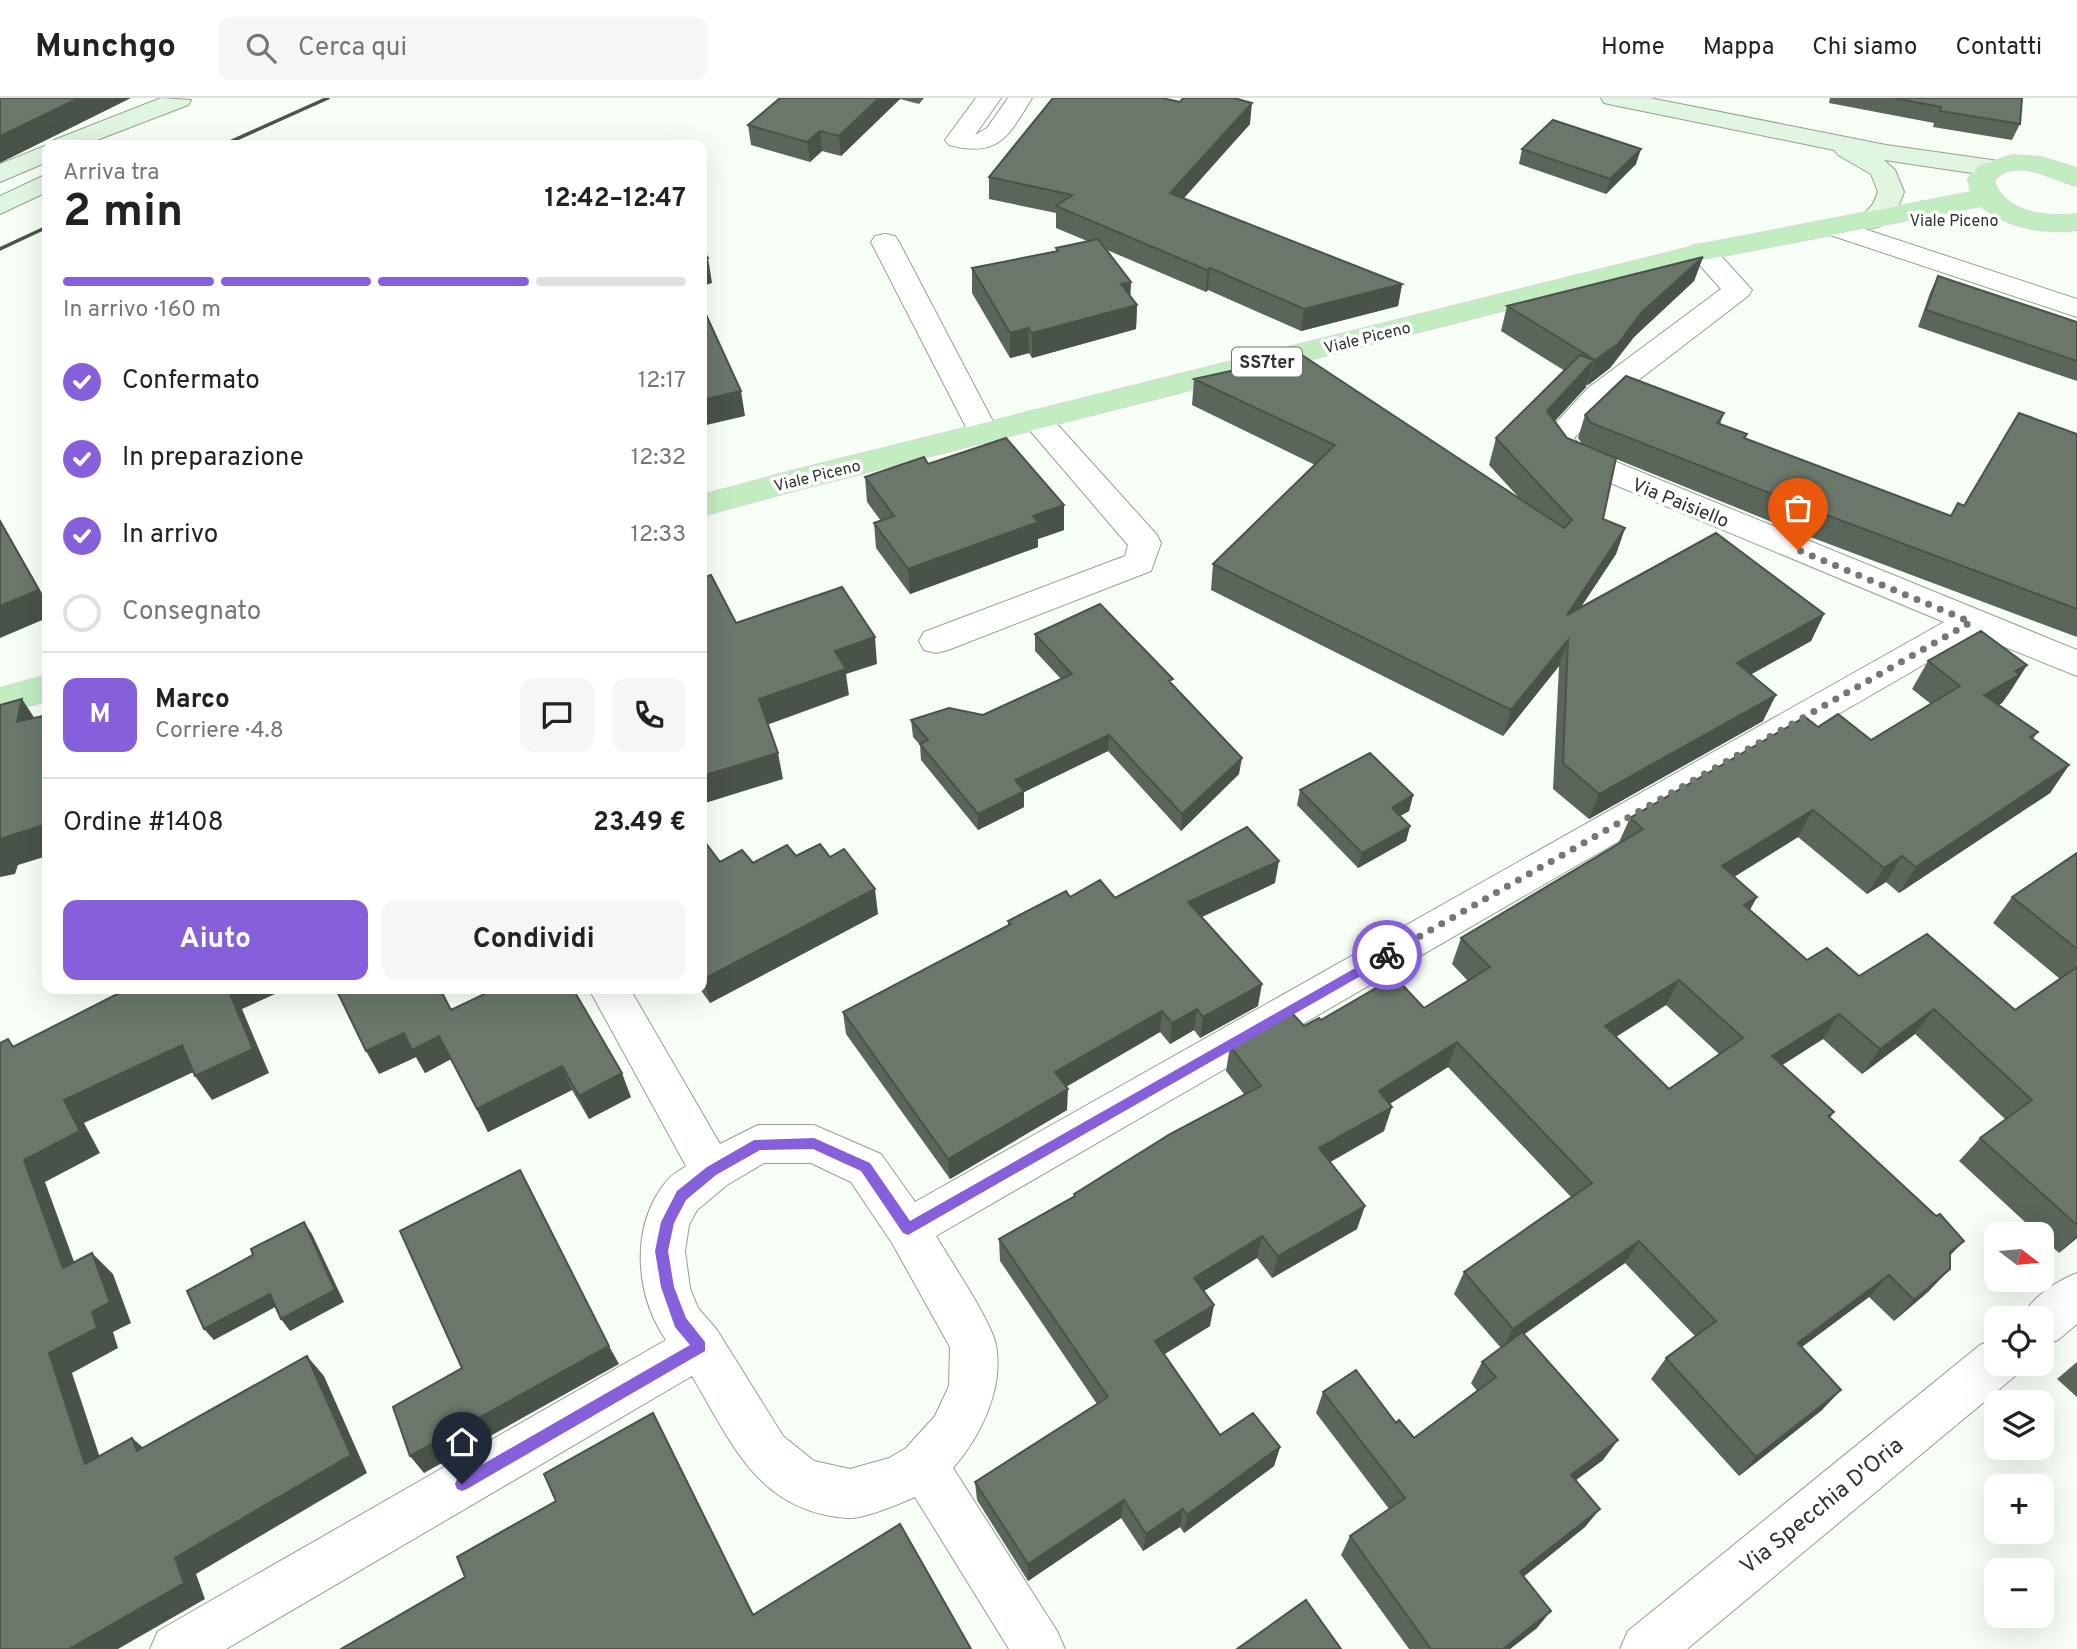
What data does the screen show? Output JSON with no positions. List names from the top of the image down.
{
  "streets": {
    "main road": ["Viale Piceno", "SS7ter"],
    "street": ["Via Paisiello", "Via Specchia D'Oria"]
  },
  "crossings": [
    ["Viale Piceno", "Via Paisiello"]
  ],
  "north": "right",
  "page": {
    "header": "Munchgo",
    "search": "Cerca qui",
    "nav": [
      "Home",
      "Mappa",
      "Chi siamo",
      "Contatti"
    ],
    "heading": ["2 min", "Arriva tra", "12:42–12:47"],
    "panel": [
      "Marco",
      "Corriere · 4.8",
      "Ordine #1408",
      "23.49 €"
    ],
    "bar": "In arrivo · 160 m",
    "list": [
      ["Confermato", "12:17"],
      ["In preparazione", "12:32"],
      ["In arrivo", "12:33"],
      "Consegnato"
    ],
    "round": "M",
    "buttons": ["Aiuto", "Condividi"],
    "map_buttons": ["+", "−"]
  }
}
